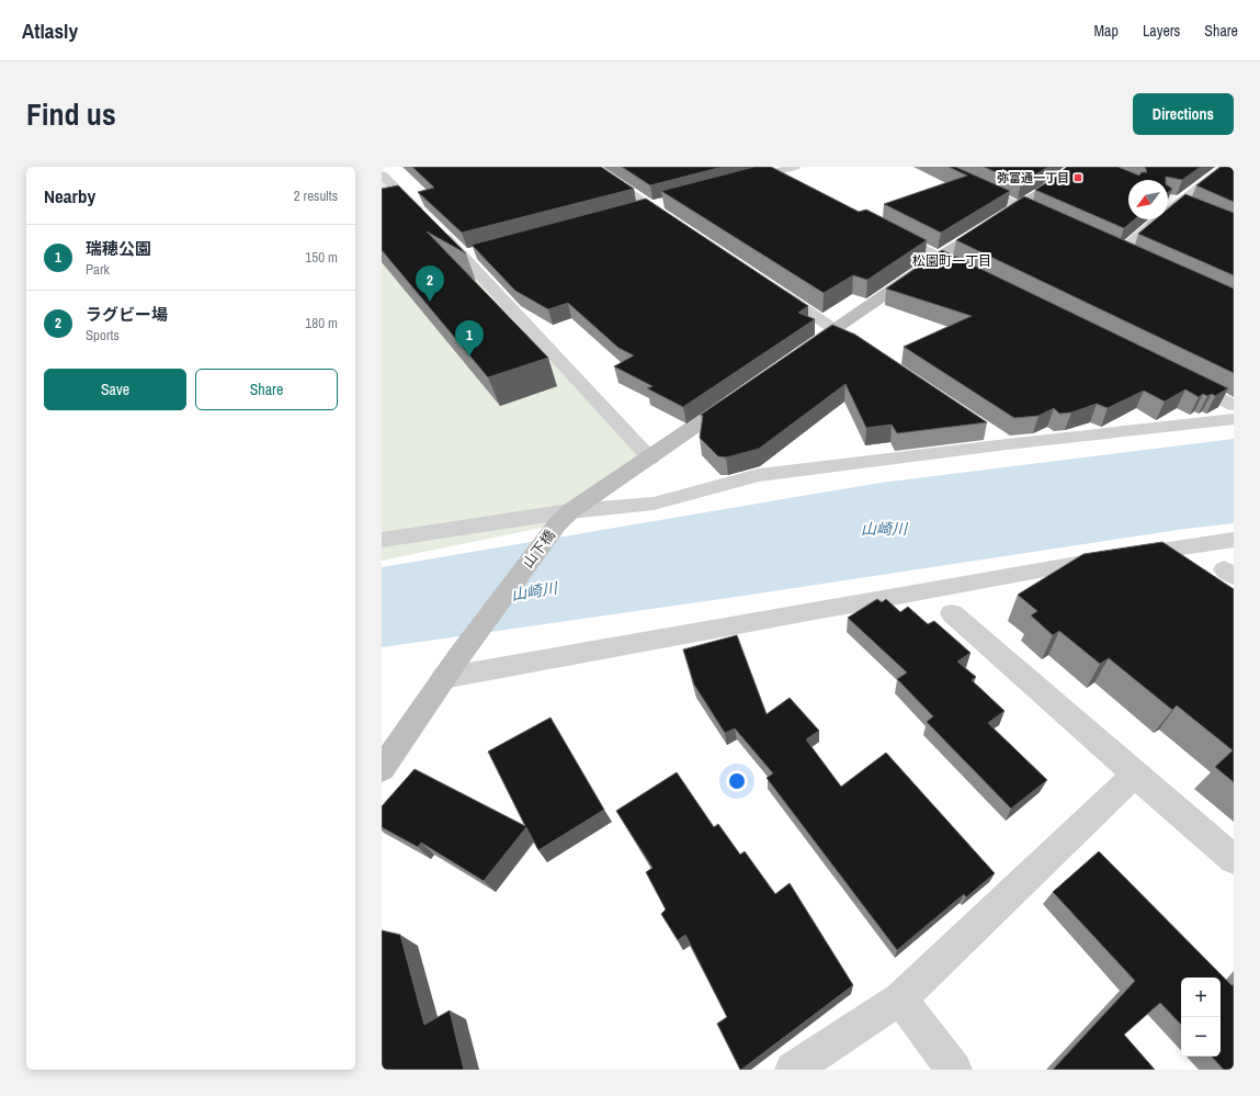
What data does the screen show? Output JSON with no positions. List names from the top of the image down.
{
  "streets": {
    "street": ["山下橋"]
  },
  "districts": ["松園町一丁目"],
  "water": ["山崎川"],
  "places": {
    "transit": ["弥富通一丁目"]
  },
  "north": "bottom left",
  "page": {
    "header": "Atlasly",
    "nav": ["Map", "Layers", "Share"],
    "title": "Find us",
    "buttons": [
      "Directions",
      ["Save", "Share"]
    ],
    "heading": ["Nearby", "2 results"],
    "list": [
      {
        "mark": "1",
        "name": "瑞穂公園",
        "note": "Park",
        "value": "150 m"
      },
      {
        "mark": "2",
        "name": "ラグビー場",
        "note": "Sports",
        "value": "180 m"
      }
    ],
    "pins": ["2", "1"],
    "map_buttons": ["+", "−"]
  }
}
